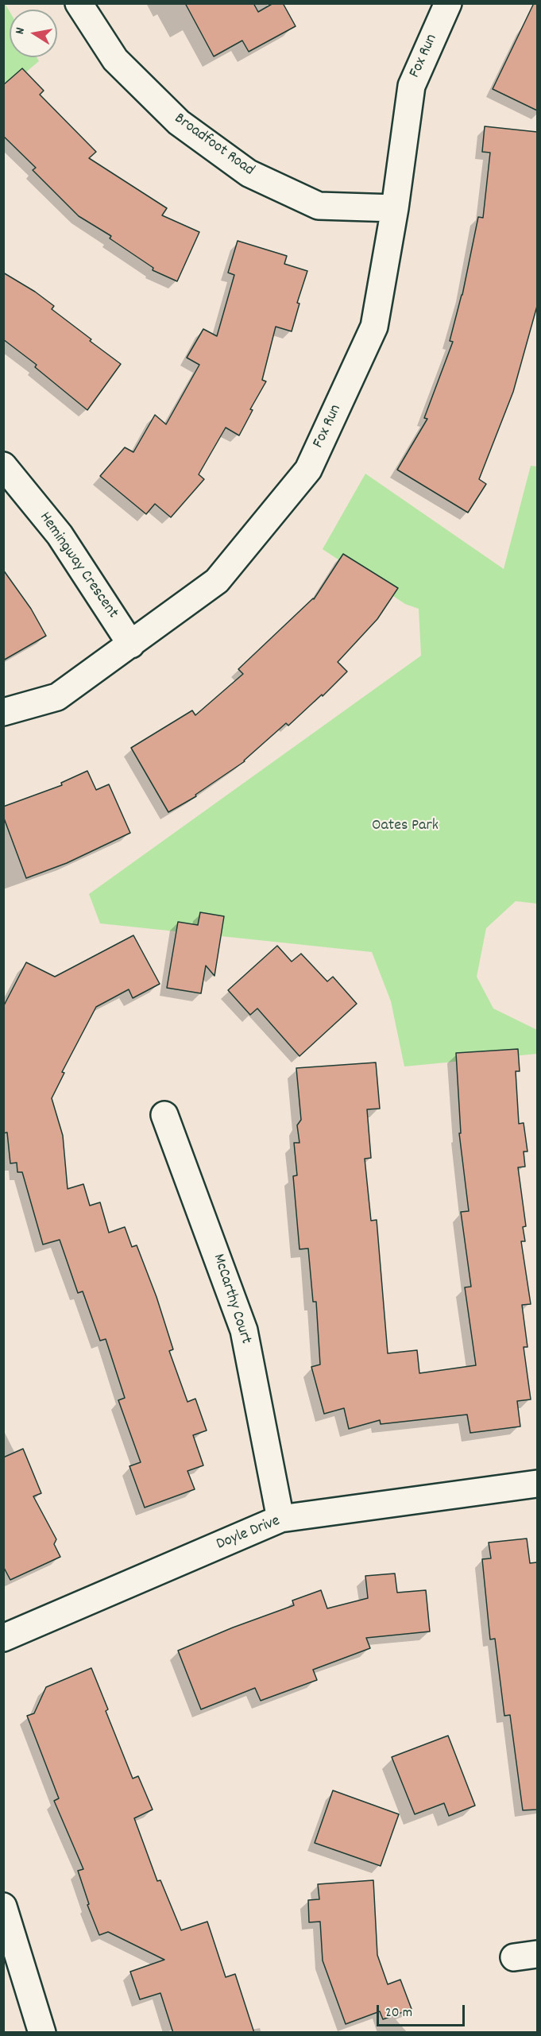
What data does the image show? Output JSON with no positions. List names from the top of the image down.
{
  "streets": {
    "street": [
      "Fox Run",
      "Broadfoot Road",
      "Hemingway Crescent",
      "McCarthy Court",
      "Doyle Drive"
    ]
  },
  "crossings": [
    ["Fox Run", "Broadfoot Road"],
    ["Fox Run", "Hemingway Crescent"],
    ["McCarthy Court", "Doyle Drive"]
  ],
  "parks": ["Oates Park"],
  "scale_bar": "20 m",
  "north": "left"
}
